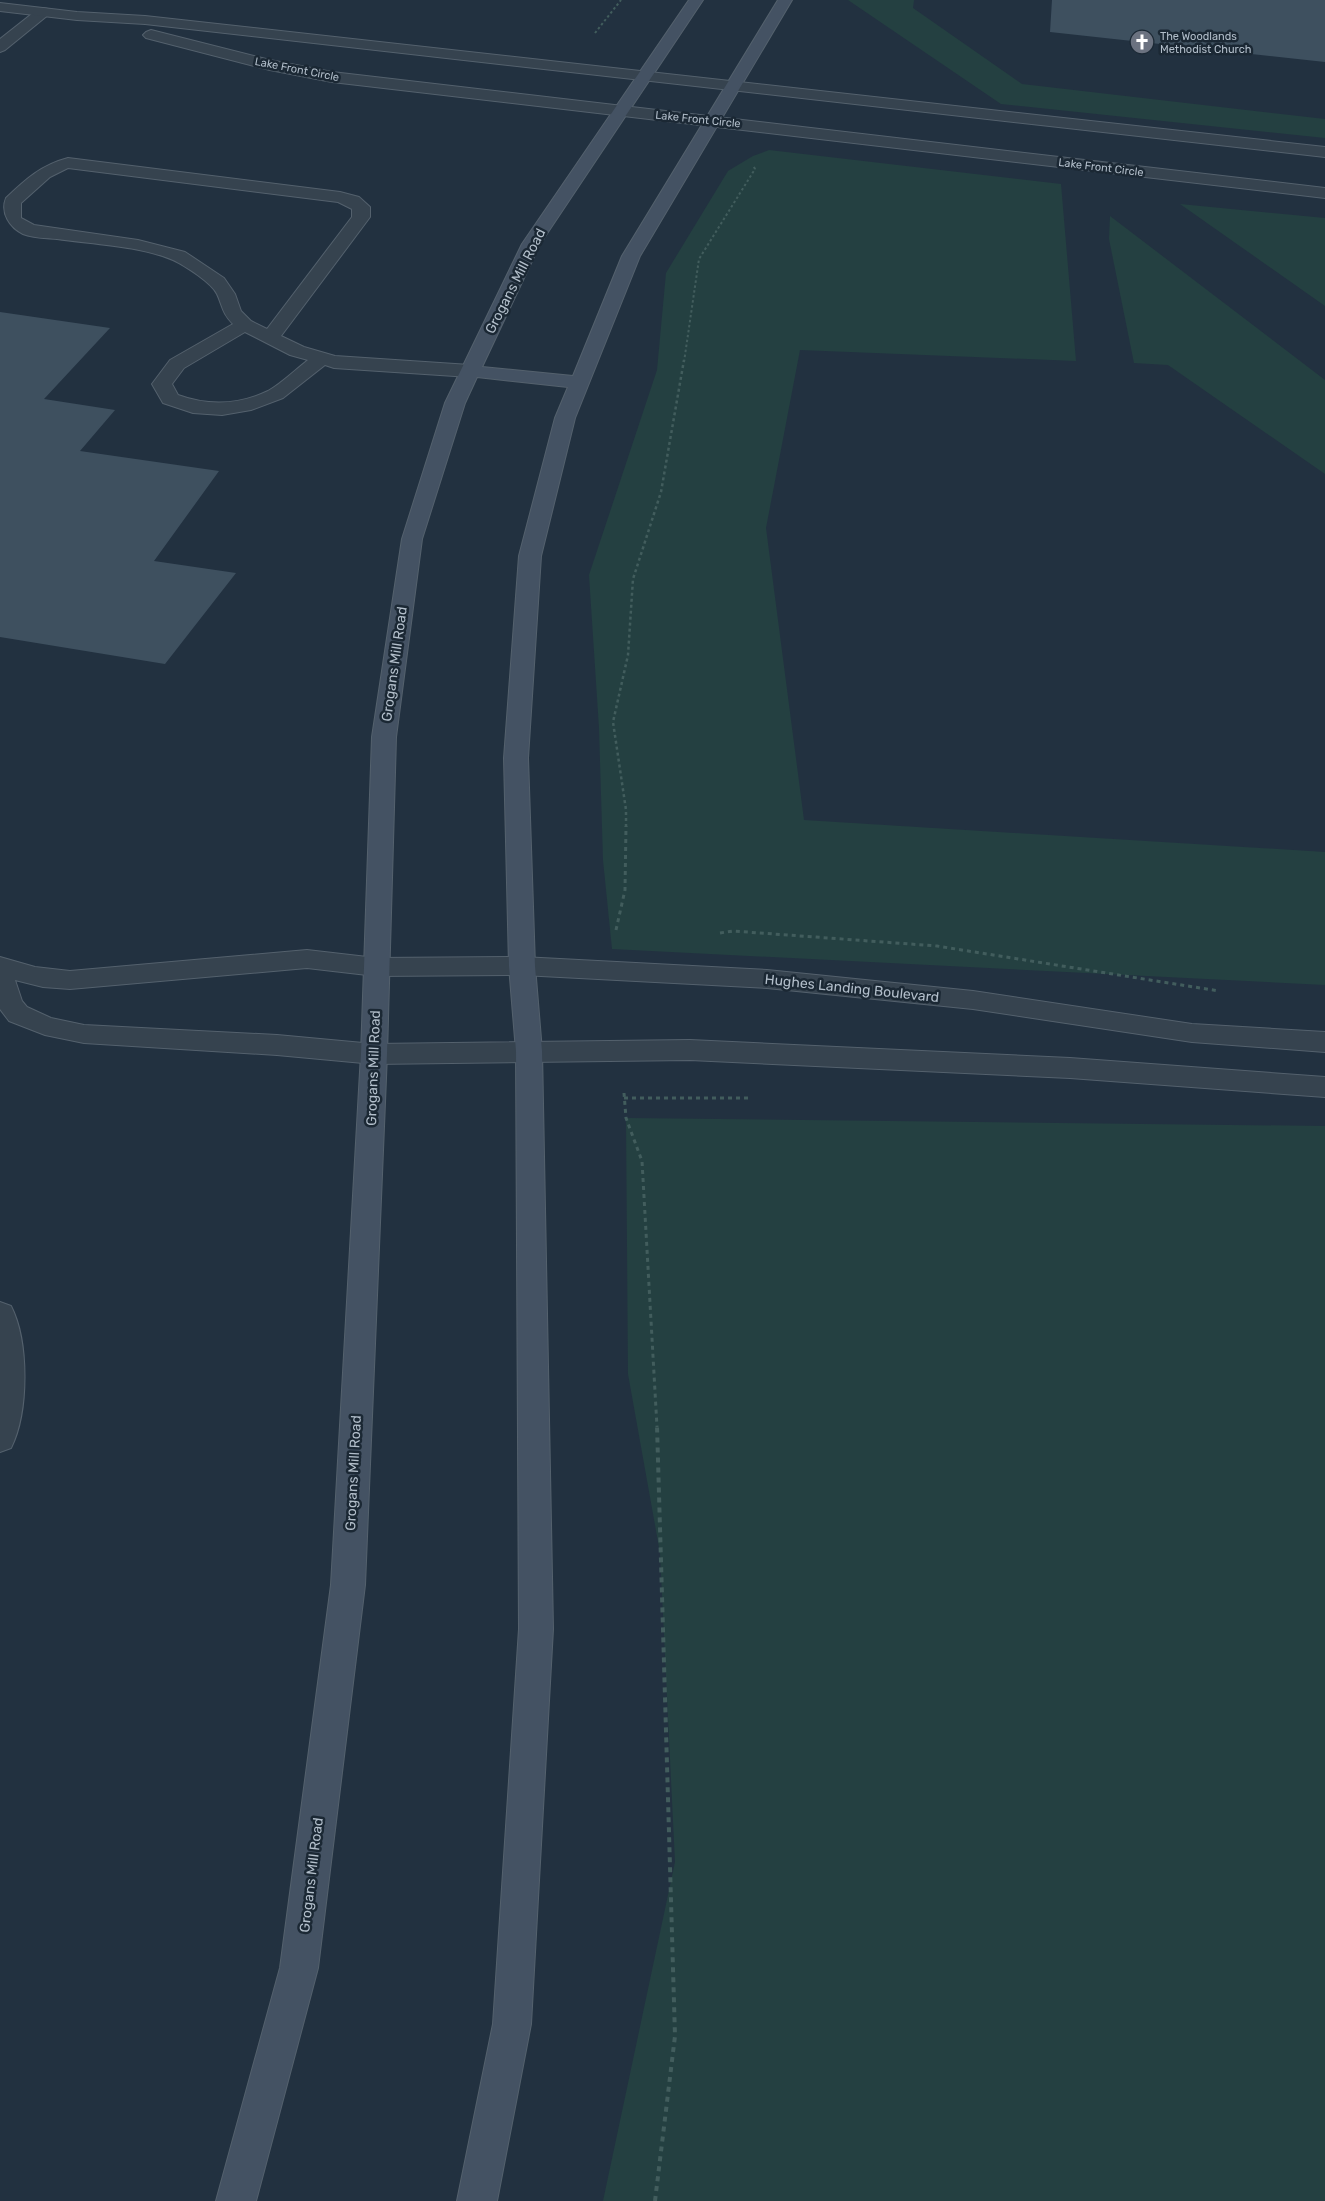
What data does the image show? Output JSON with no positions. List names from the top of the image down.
{
  "streets": {
    "main road": ["Grogans Mill Road"],
    "street": ["Lake Front Circle", "Hughes Landing Boulevard"]
  },
  "crossings": [
    ["Lake Front Circle", "Grogans Mill Road"],
    ["Grogans Mill Road", "Hughes Landing Boulevard"]
  ],
  "places": {
    "church": ["The Woodlands Methodist Church"]
  }
}
